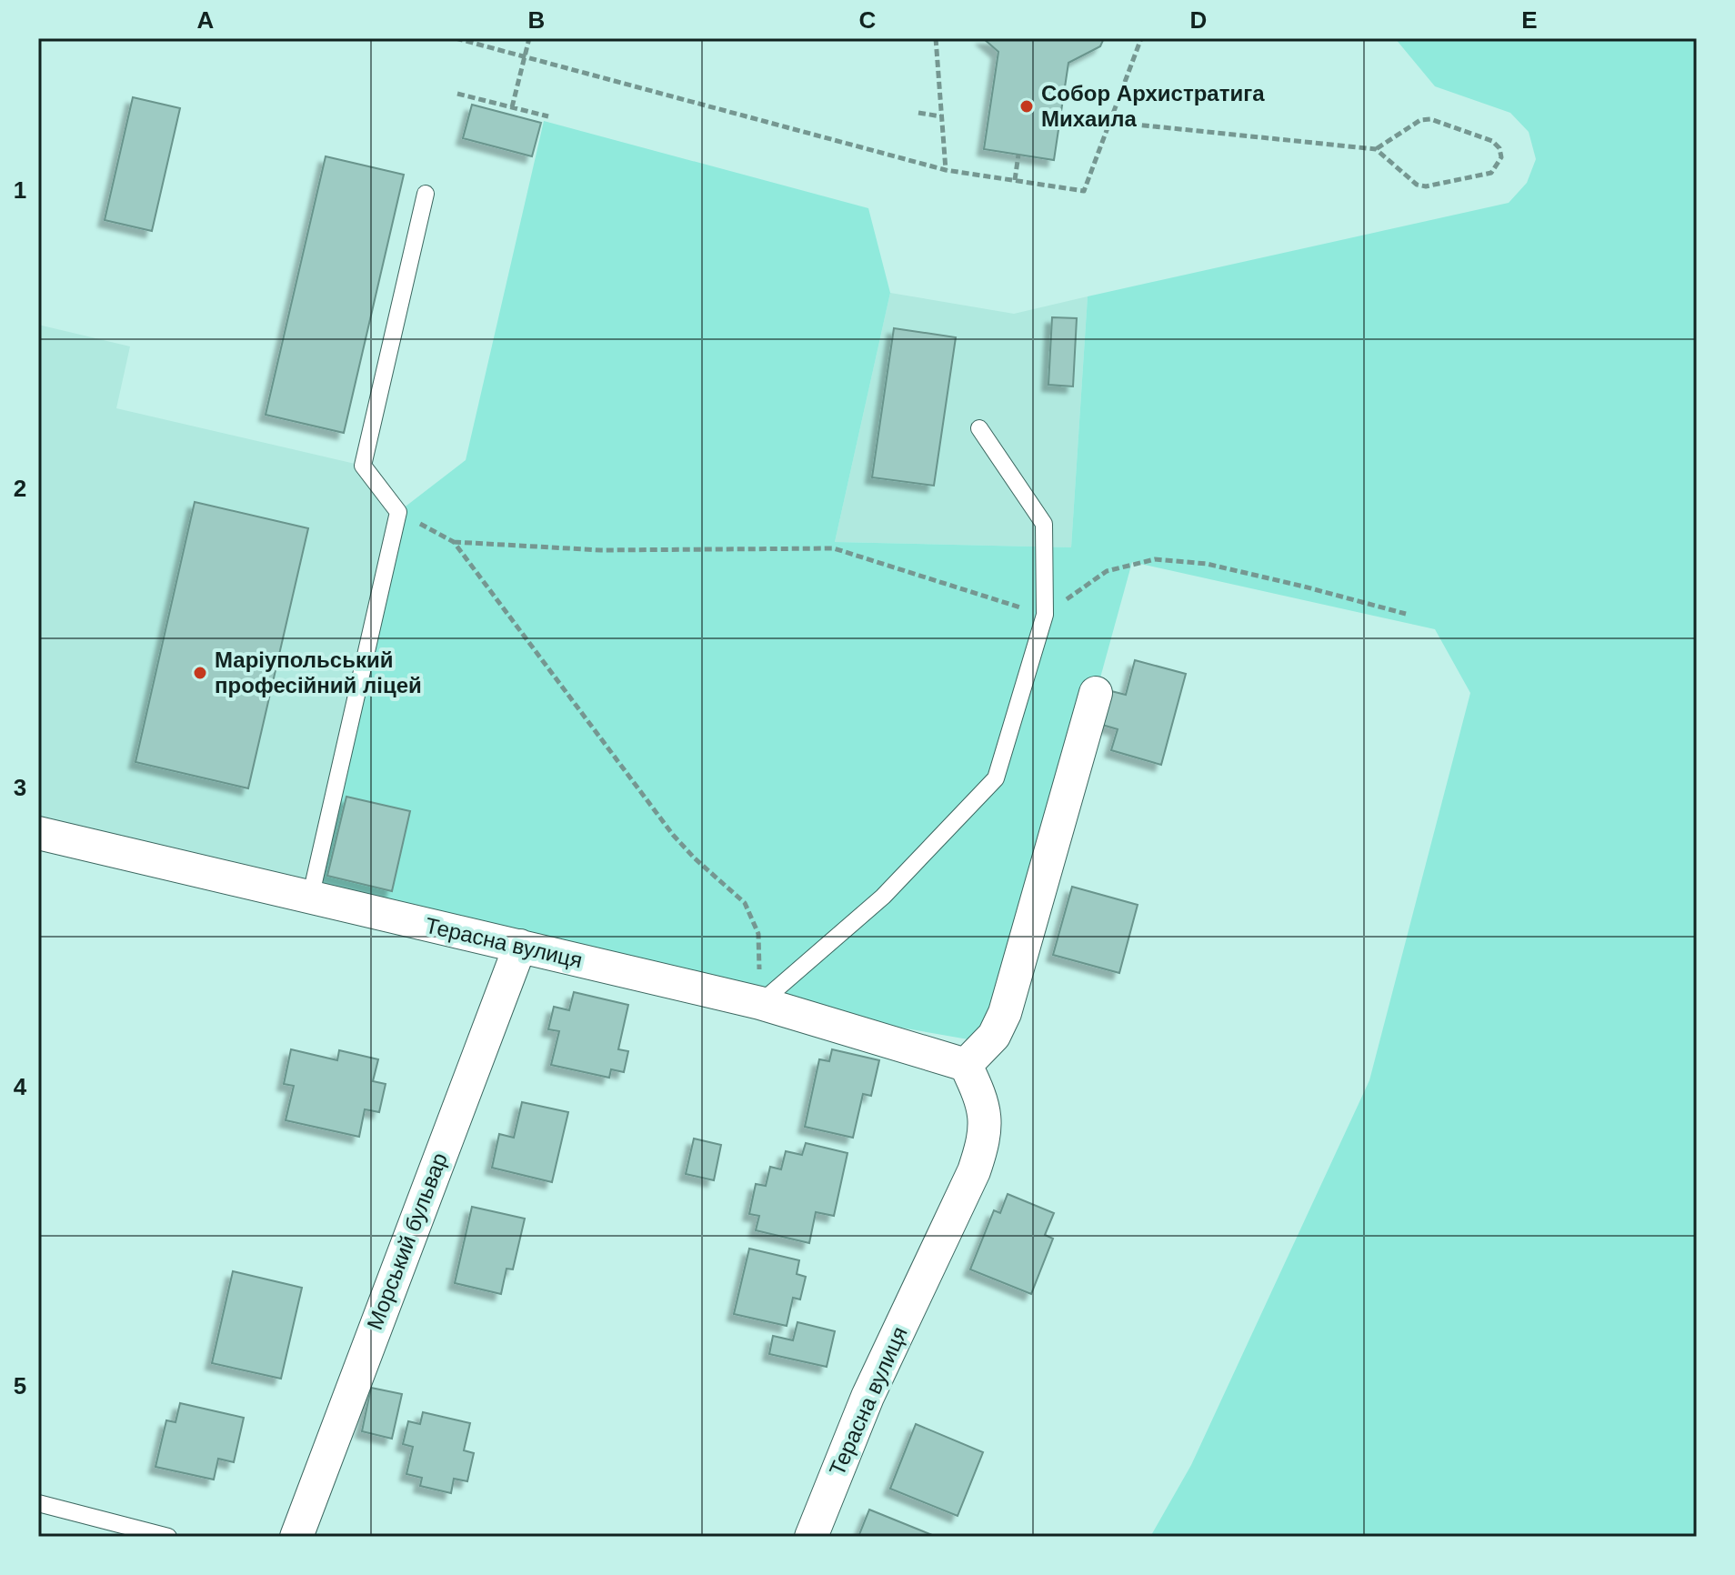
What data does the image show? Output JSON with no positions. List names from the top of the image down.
{
  "streets": {
    "street": ["Терасна вулиця", "Морський бульвар"]
  },
  "crossings": [
    ["Терасна вулиця", "Морський бульвар"]
  ],
  "places": ["Собор Архистратига Михаила", "Маріупольський професійний ліцей"],
  "grid": {
    "columns": [
      "A",
      "B",
      "C",
      "D",
      "E"
    ],
    "rows": [
      "1",
      "2",
      "3",
      "4",
      "5"
    ]
  }
}
